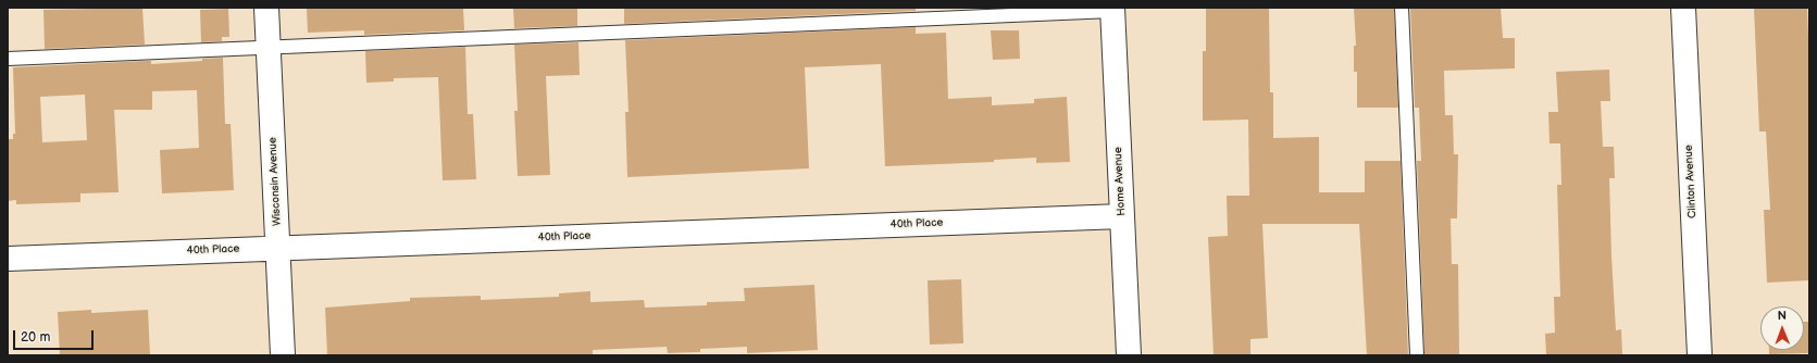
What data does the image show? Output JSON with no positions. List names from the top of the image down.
{
  "streets": {
    "street": [
      "Wisconsin Avenue",
      "Home Avenue",
      "Clinton Avenue",
      "40th Place"
    ]
  },
  "crossings": [
    ["Wisconsin Avenue", "40th Place"],
    ["Home Avenue", "40th Place"]
  ],
  "scale_bar": "20 m",
  "north": "top"
}
